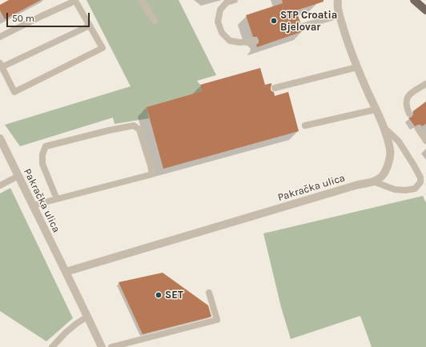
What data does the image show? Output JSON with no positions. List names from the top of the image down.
{
  "streets": {
    "street": ["Pakračka ulica"]
  },
  "places": ["STP Croatia Bjelovar", "SET"],
  "scale_bar": "50 m"
}
